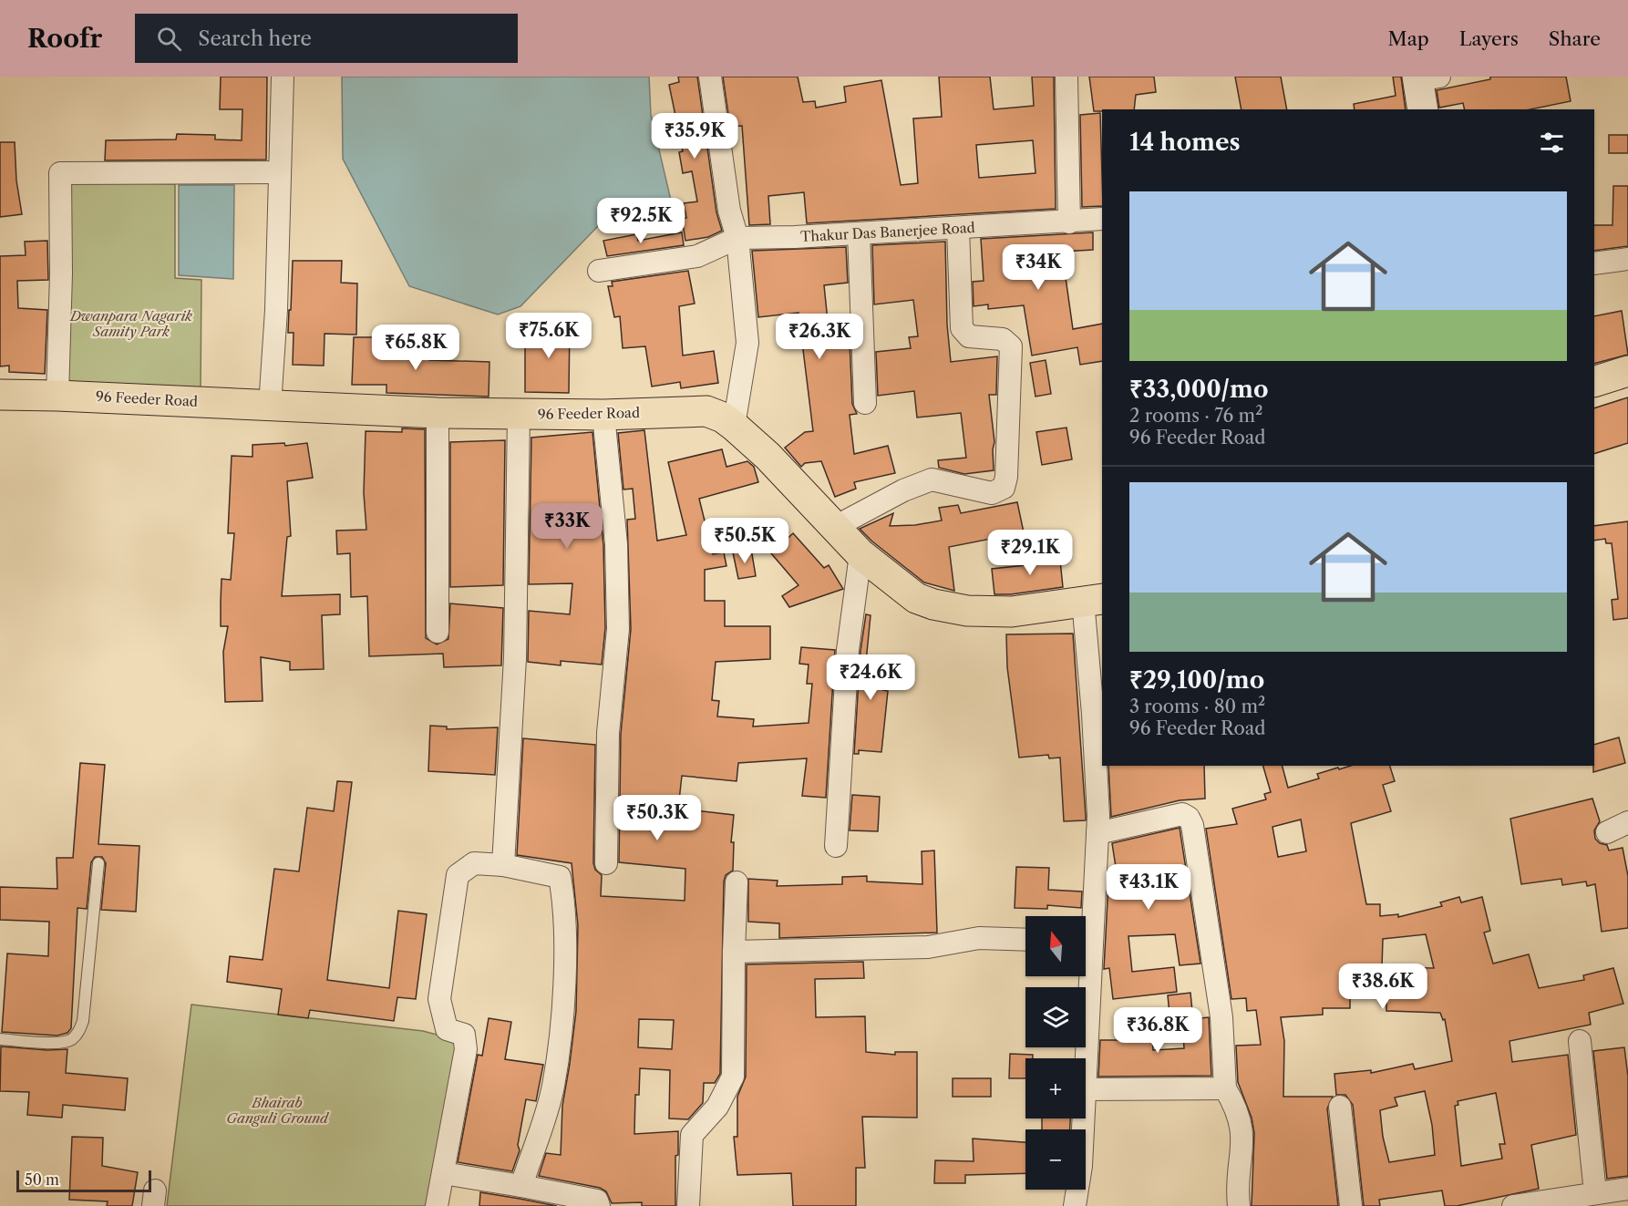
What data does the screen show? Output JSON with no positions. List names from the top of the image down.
{
  "streets": {
    "main road": ["96 Feeder Road"],
    "street": ["Thakur Das Banerjee Road"]
  },
  "parks": ["Dwanpara Nagarik Samity Park", "Bhairab Ganguli Ground"],
  "scale_bar": "50 m",
  "north": "top",
  "page": {
    "header": "Roofr",
    "search": "Search here",
    "nav": ["Map", "Layers", "Share"],
    "heading": "14 homes",
    "price": [
      "₹35.9K",
      "₹92.5K",
      "₹34K",
      "₹75.6K",
      "₹26.3K",
      "₹65.8K",
      "₹33K",
      "₹50.5K",
      "₹29.1K",
      "₹24.6K",
      "₹50.3K",
      "₹43.1K",
      "₹38.6K",
      "₹36.8K"
    ],
    "list": [
      {
        "name": "₹33,000/mo",
        "note": "2 rooms · 76 m² · 96 Feeder Road"
      },
      {
        "name": "₹29,100/mo",
        "note": "3 rooms · 80 m² · 96 Feeder Road"
      }
    ],
    "map_buttons": ["+", "−"],
    "scale": "50 m"
  }
}
